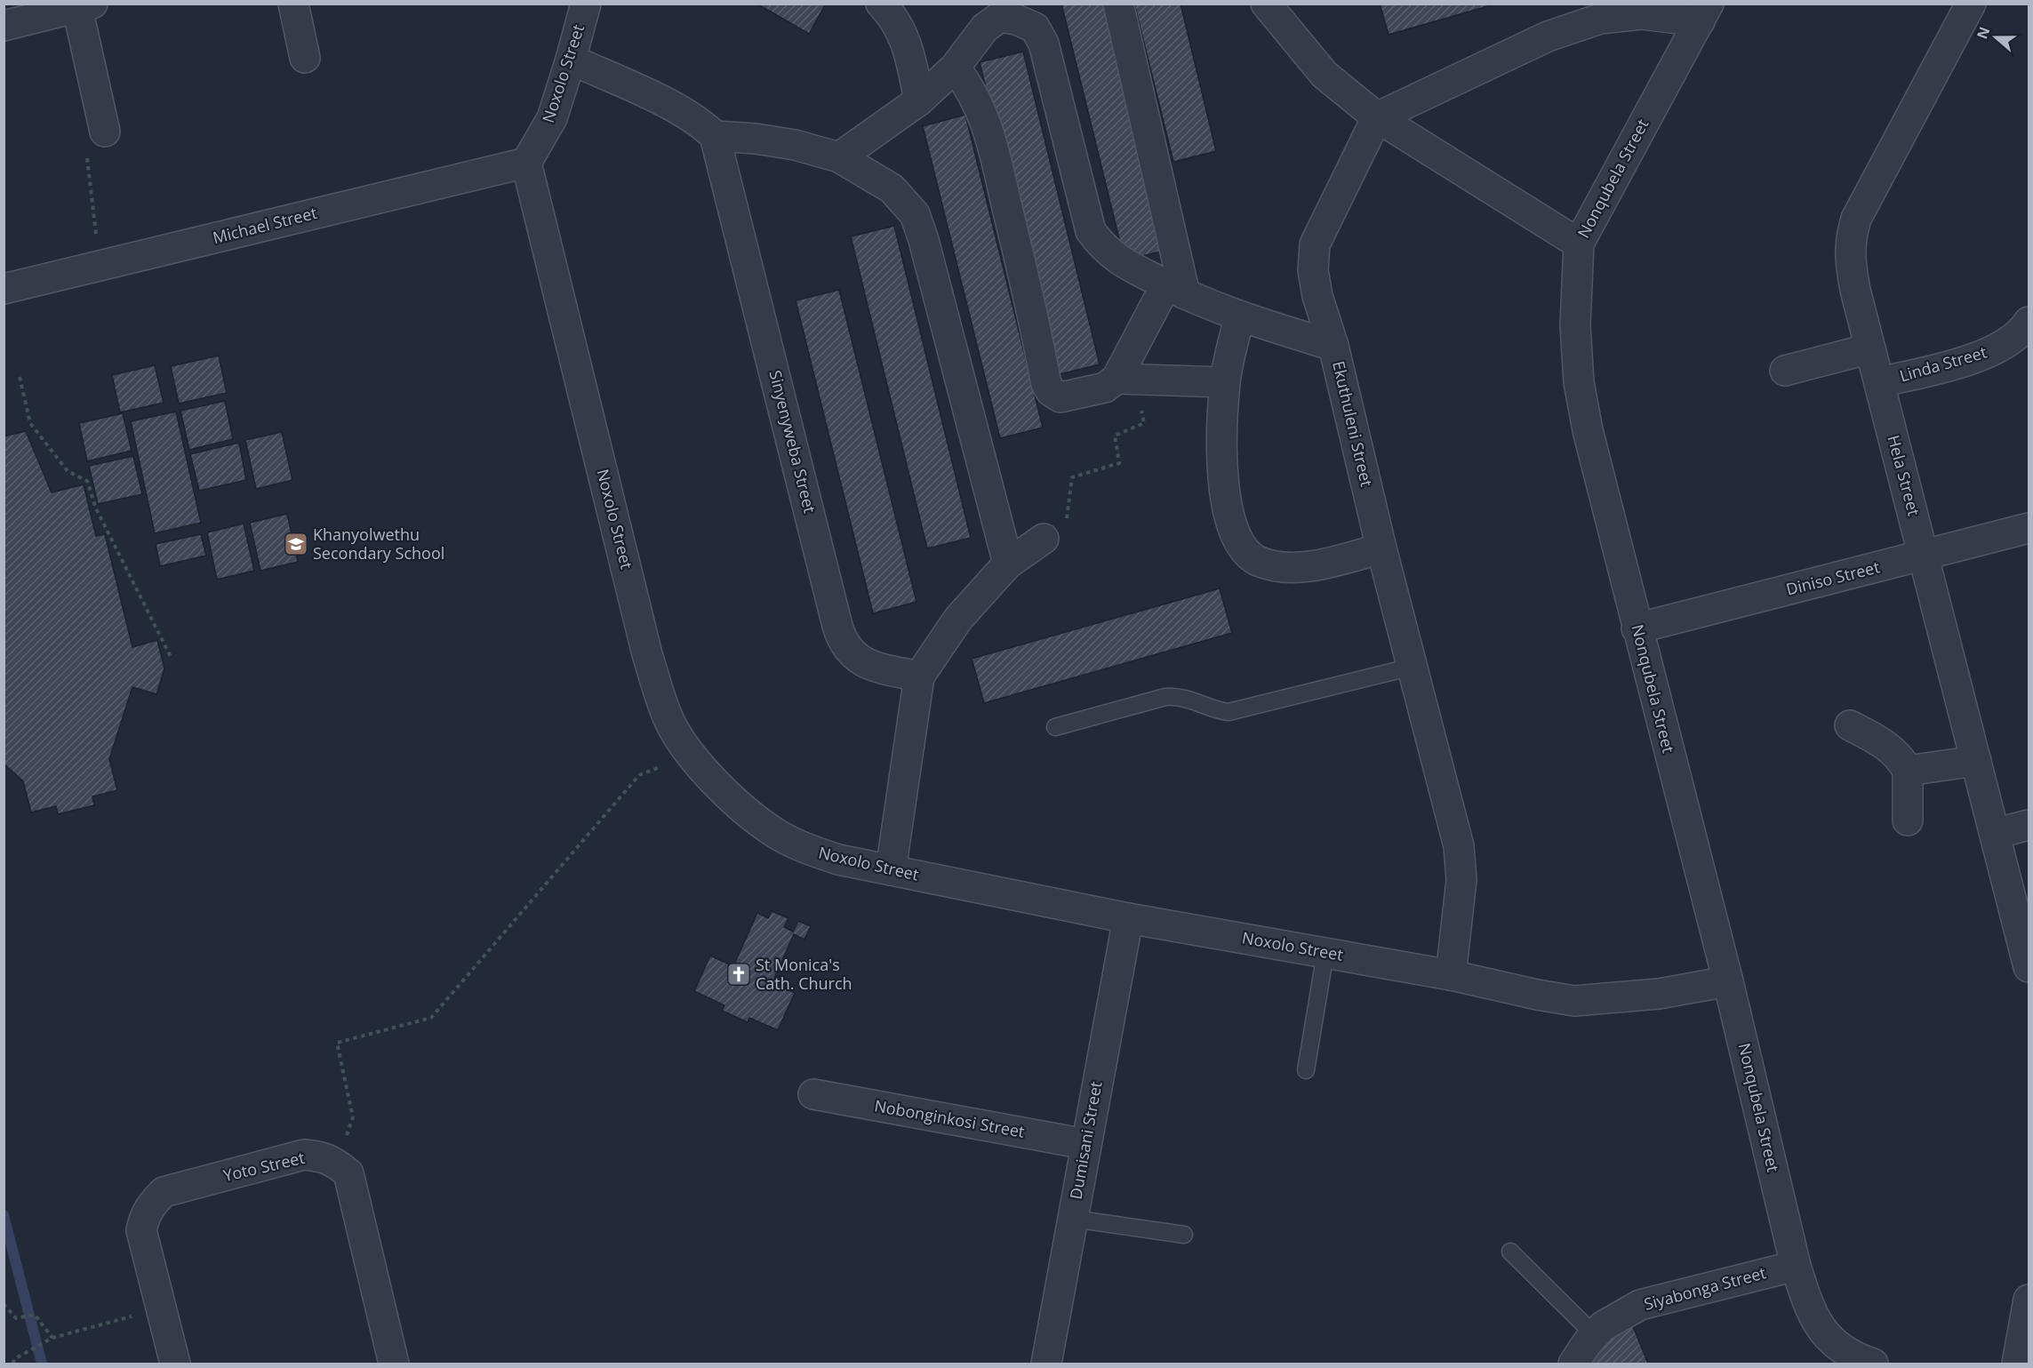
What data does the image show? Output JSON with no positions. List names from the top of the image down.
{
  "streets": {
    "street": [
      "Noxolo Street",
      "Nonqubela Street",
      "Michael Street",
      "Linda Street",
      "Ekuthuleni Street",
      "Sinyenyweba Street",
      "Hela Street",
      "Diniso Street",
      "Nobonginkosi Street",
      "Dumisani Street",
      "Yoto Street",
      "Siyabonga Street"
    ]
  },
  "crossings": [
    ["Noxolo Street", "Nonqubela Street"],
    ["Noxolo Street", "Michael Street"],
    ["Noxolo Street", "Ekuthuleni Street"],
    ["Noxolo Street", "Dumisani Street"],
    ["Nonqubela Street", "Diniso Street"],
    ["Nonqubela Street", "Siyabonga Street"],
    ["Linda Street", "Hela Street"],
    ["Hela Street", "Diniso Street"],
    ["Nobonginkosi Street", "Dumisani Street"]
  ],
  "places": {
    "school or university": ["Khanyolwethu Secondary School"],
    "church": ["St Monica's Cath. Church"]
  },
  "north": "left"
}
